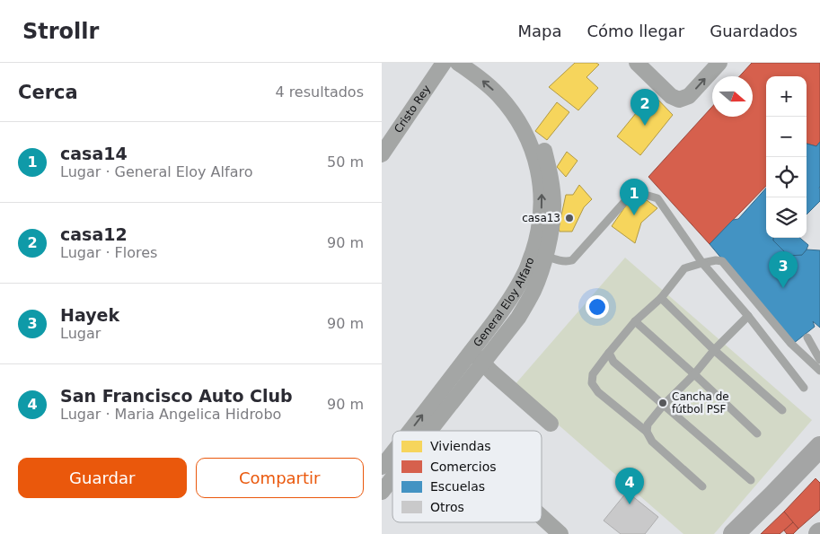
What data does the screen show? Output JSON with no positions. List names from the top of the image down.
{
  "streets": {
    "street": ["Cristo Rey", "General Eloy Alfaro"]
  },
  "places": ["casa13", "Cancha de fútbol PSF"],
  "legend": [
    "Viviendas",
    "Comercios",
    "Escuelas",
    "Otros"
  ],
  "north": "right",
  "page": {
    "header": "Strollr",
    "nav": ["Mapa", "Cómo llegar", "Guardados"],
    "heading": ["Cerca", "4 resultados"],
    "map_buttons": ["+", "−"],
    "pins": [
      "2",
      "1",
      "3",
      "4"
    ],
    "list": [
      {
        "mark": "1",
        "name": "casa14",
        "note": "Lugar · General Eloy Alfaro",
        "value": "50 m"
      },
      {
        "mark": "2",
        "name": "casa12",
        "note": "Lugar · Flores",
        "value": "90 m"
      },
      {
        "mark": "3",
        "name": "Hayek",
        "note": "Lugar",
        "value": "90 m"
      },
      {
        "mark": "4",
        "name": "San Francisco Auto Club",
        "note": "Lugar · Maria Angelica Hidrobo",
        "value": "90 m"
      }
    ],
    "buttons": ["Guardar", "Compartir"]
  }
}
